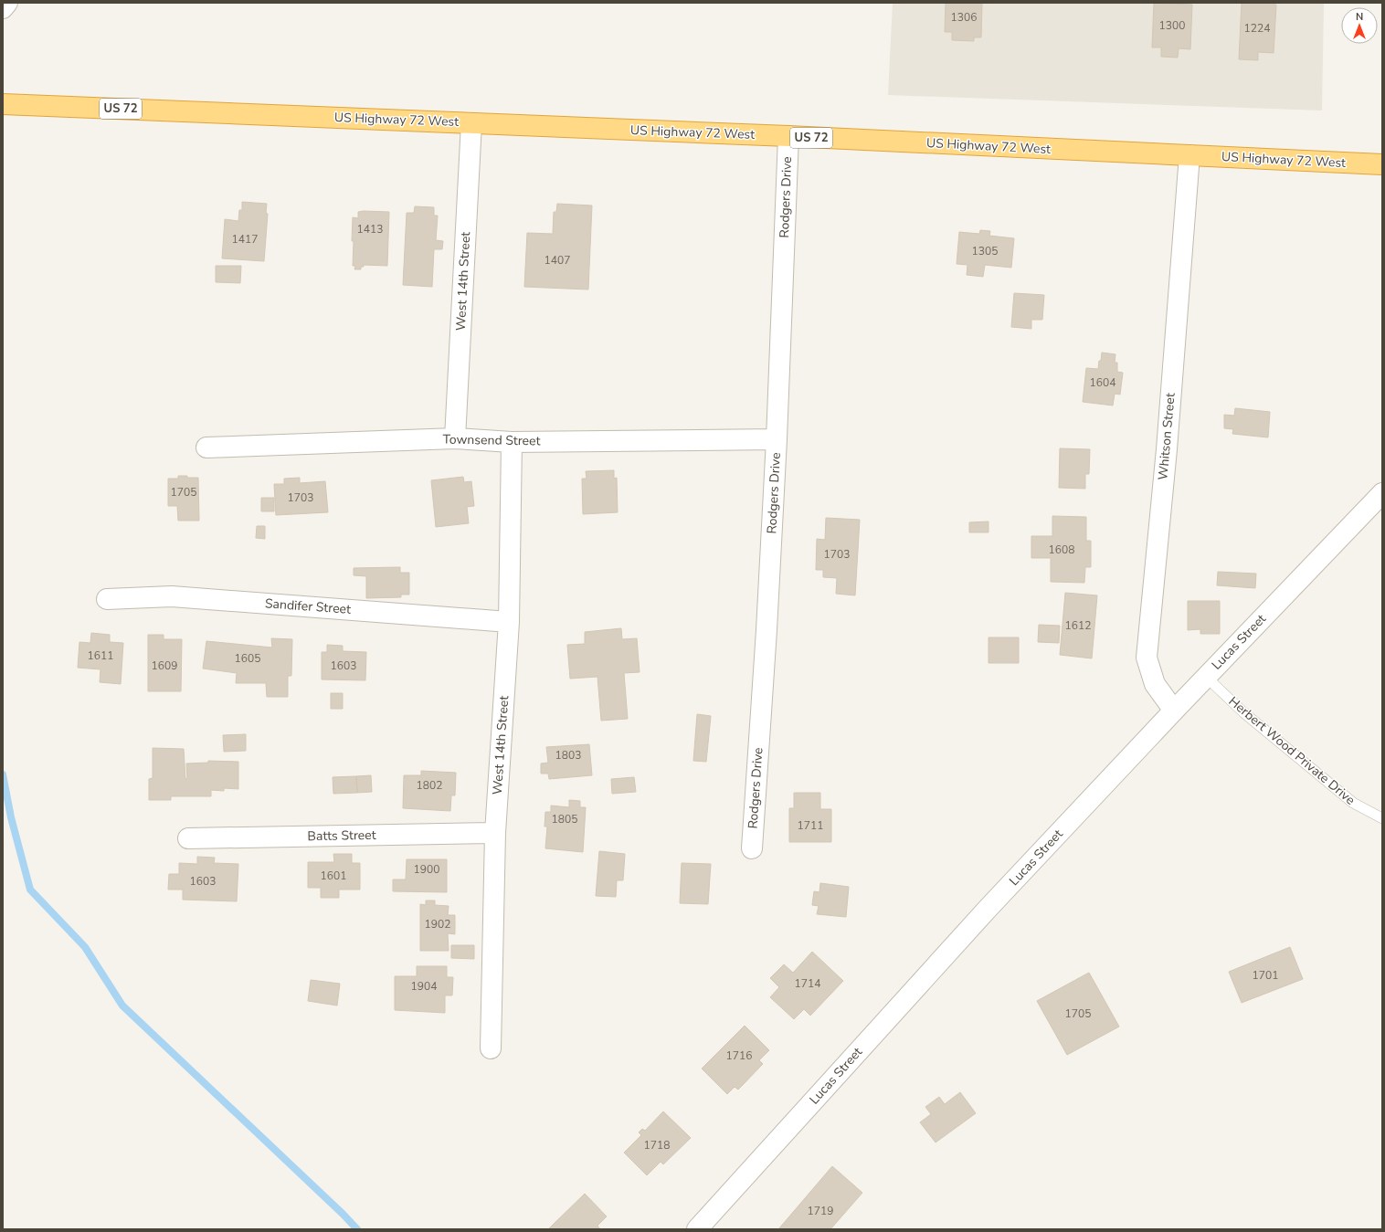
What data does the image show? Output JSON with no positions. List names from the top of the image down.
{
  "streets": {
    "highway": ["US 72", "US Highway 72 West"],
    "street": [
      "Rodgers Drive",
      "West 14th Street",
      "Whitson Street",
      "Townsend Street",
      "Sandifer Street",
      "Lucas Street",
      "Batts Street"
    ],
    "lane": ["Herbert Wood Private Drive"]
  },
  "crossings": [
    ["US Highway 72 West", "Rodgers Drive"],
    ["US Highway 72 West", "West 14th Street"],
    ["US Highway 72 West", "Whitson Street"],
    ["Rodgers Drive", "Townsend Street"],
    ["West 14th Street", "Townsend Street"],
    ["West 14th Street", "Sandifer Street"],
    ["West 14th Street", "Batts Street"],
    ["Whitson Street", "Lucas Street"],
    ["Lucas Street", "Herbert Wood Private Drive"]
  ],
  "house_numbers": [
    "1306",
    "1300",
    "1224",
    "1413",
    "1417",
    "1305",
    "1407",
    "1604",
    "1705",
    "1703",
    "1608",
    "1703",
    "1612",
    "1611",
    "1605",
    "1609",
    "1603",
    "1803",
    "1802",
    "1805",
    "1711",
    "1900",
    "1601",
    "1603",
    "1902",
    "1701",
    "1714",
    "1904",
    "1705",
    "1716",
    "1718",
    "1719"
  ],
  "north": "top"
}
